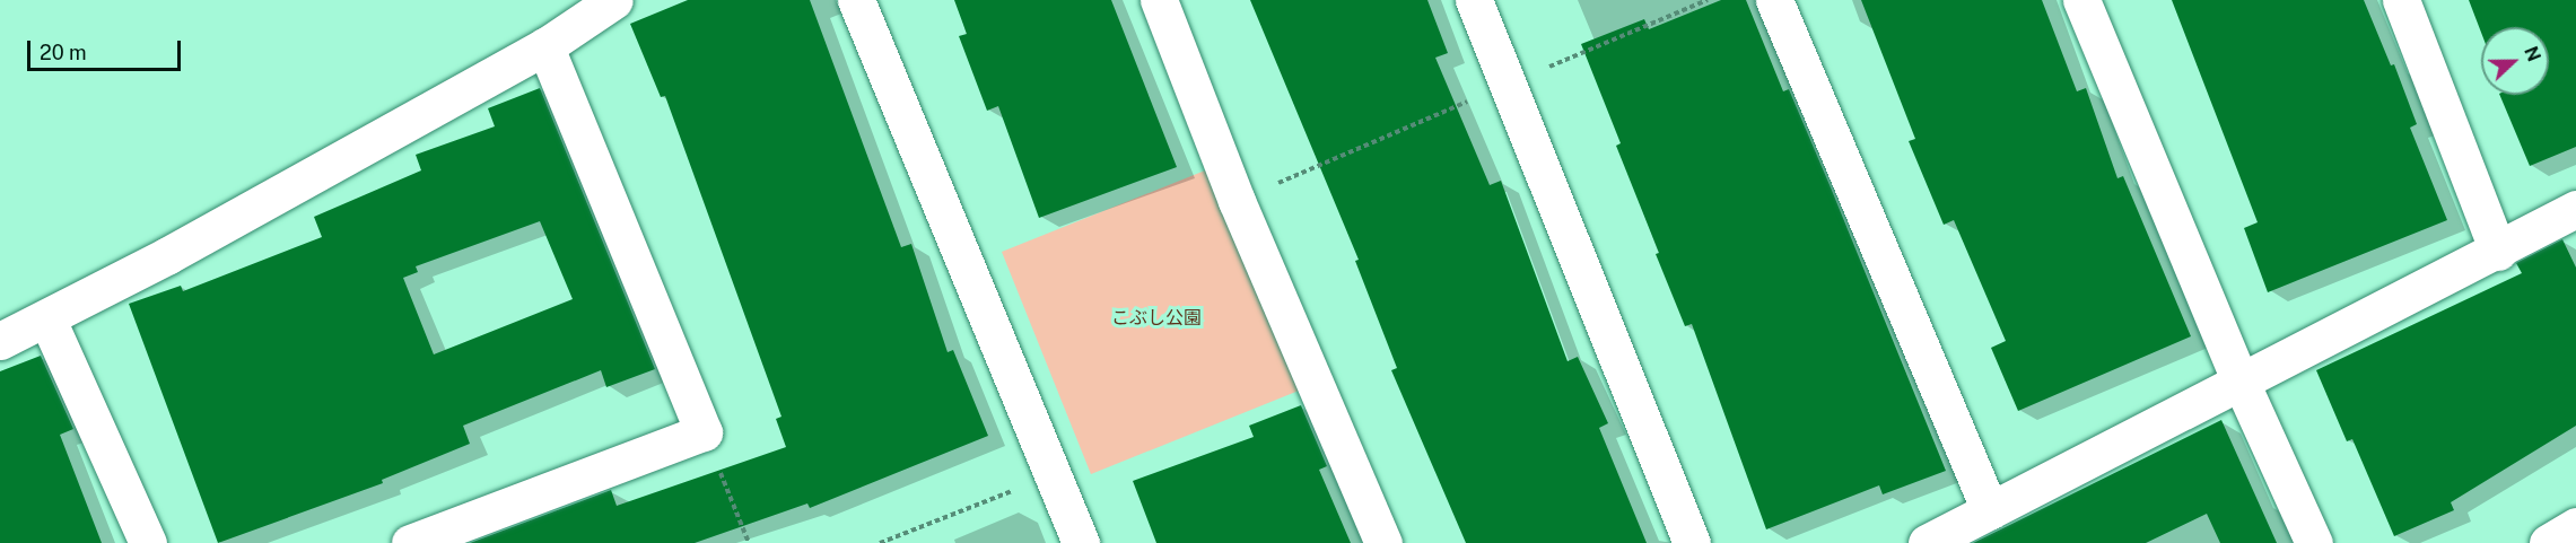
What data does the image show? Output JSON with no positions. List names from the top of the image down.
{
  "parks": ["こぶし公園"],
  "scale_bar": "20 m",
  "north": "right"
}
